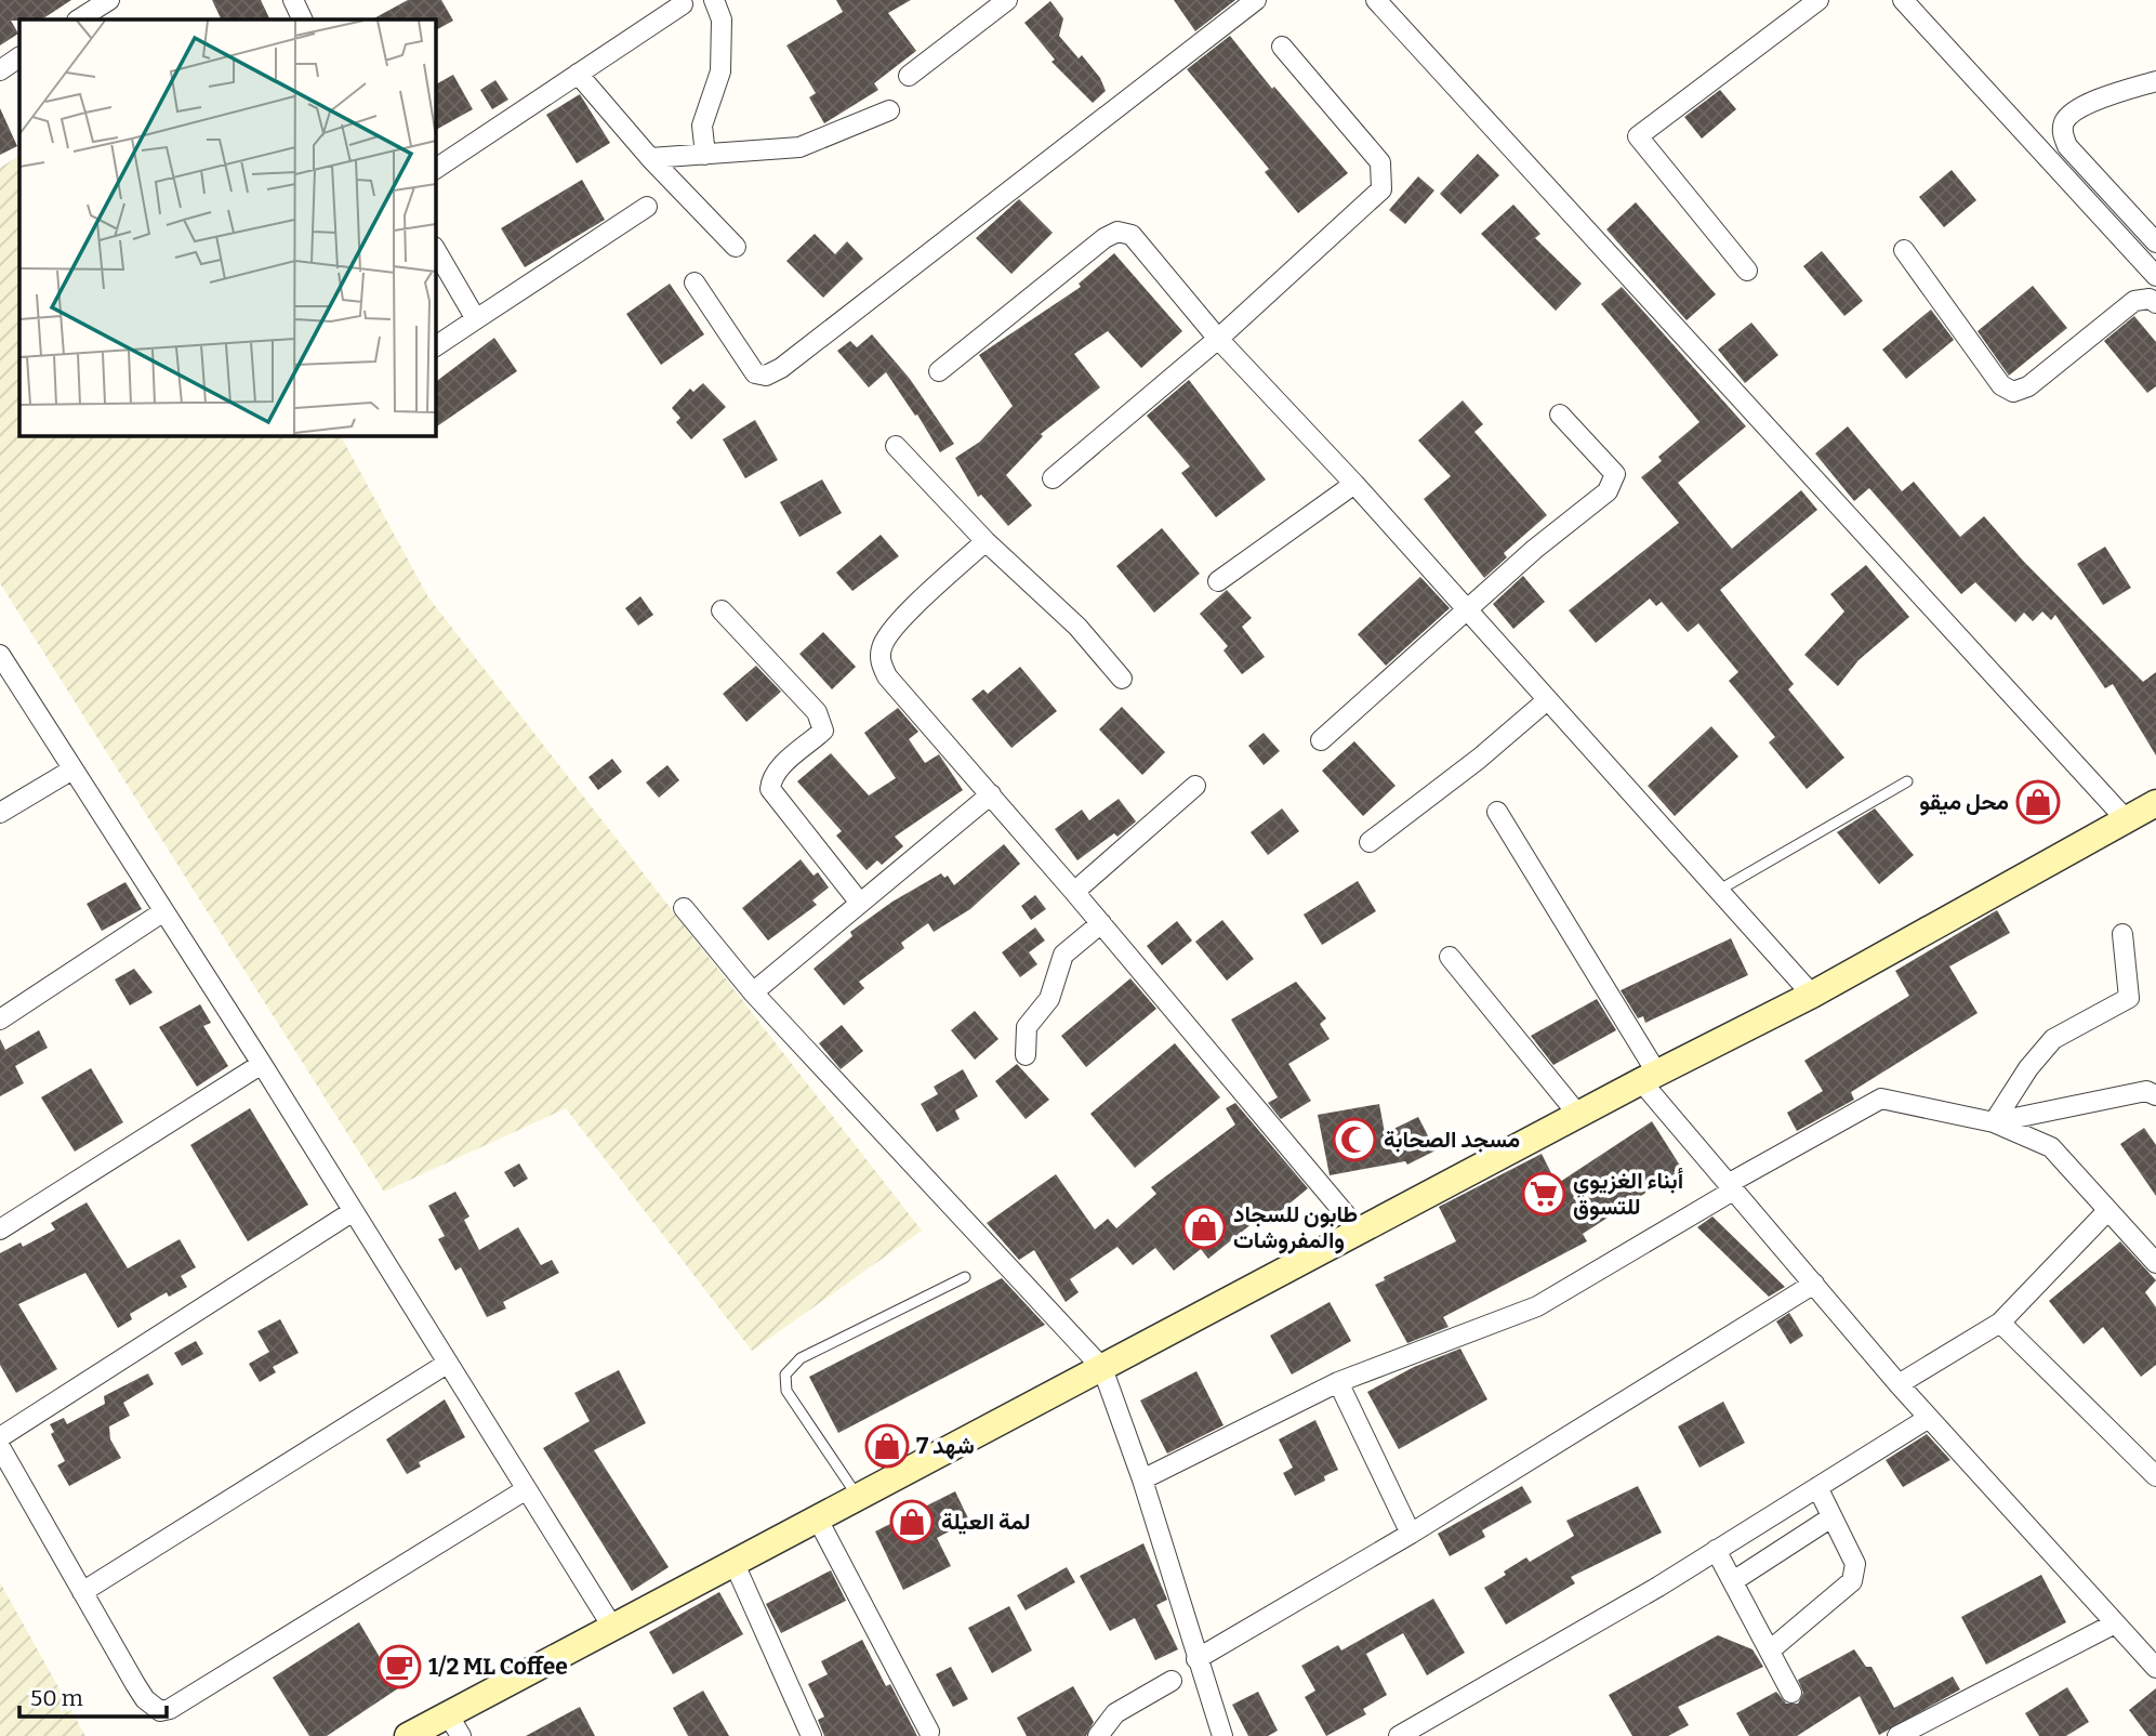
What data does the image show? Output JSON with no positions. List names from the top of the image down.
{
  "places": {
    "shop": [
      "محل ميقو",
      "طابون للسجاد والمفروشات",
      "شهد 7",
      "لمة العيلة"
    ],
    "mosque": ["مسجد الصحابة"],
    "supermarket": ["أبناء الغزيوي للتسوق"],
    "cafe": ["1/2 ML Coffee"]
  },
  "scale_bar": "50 m"
}
